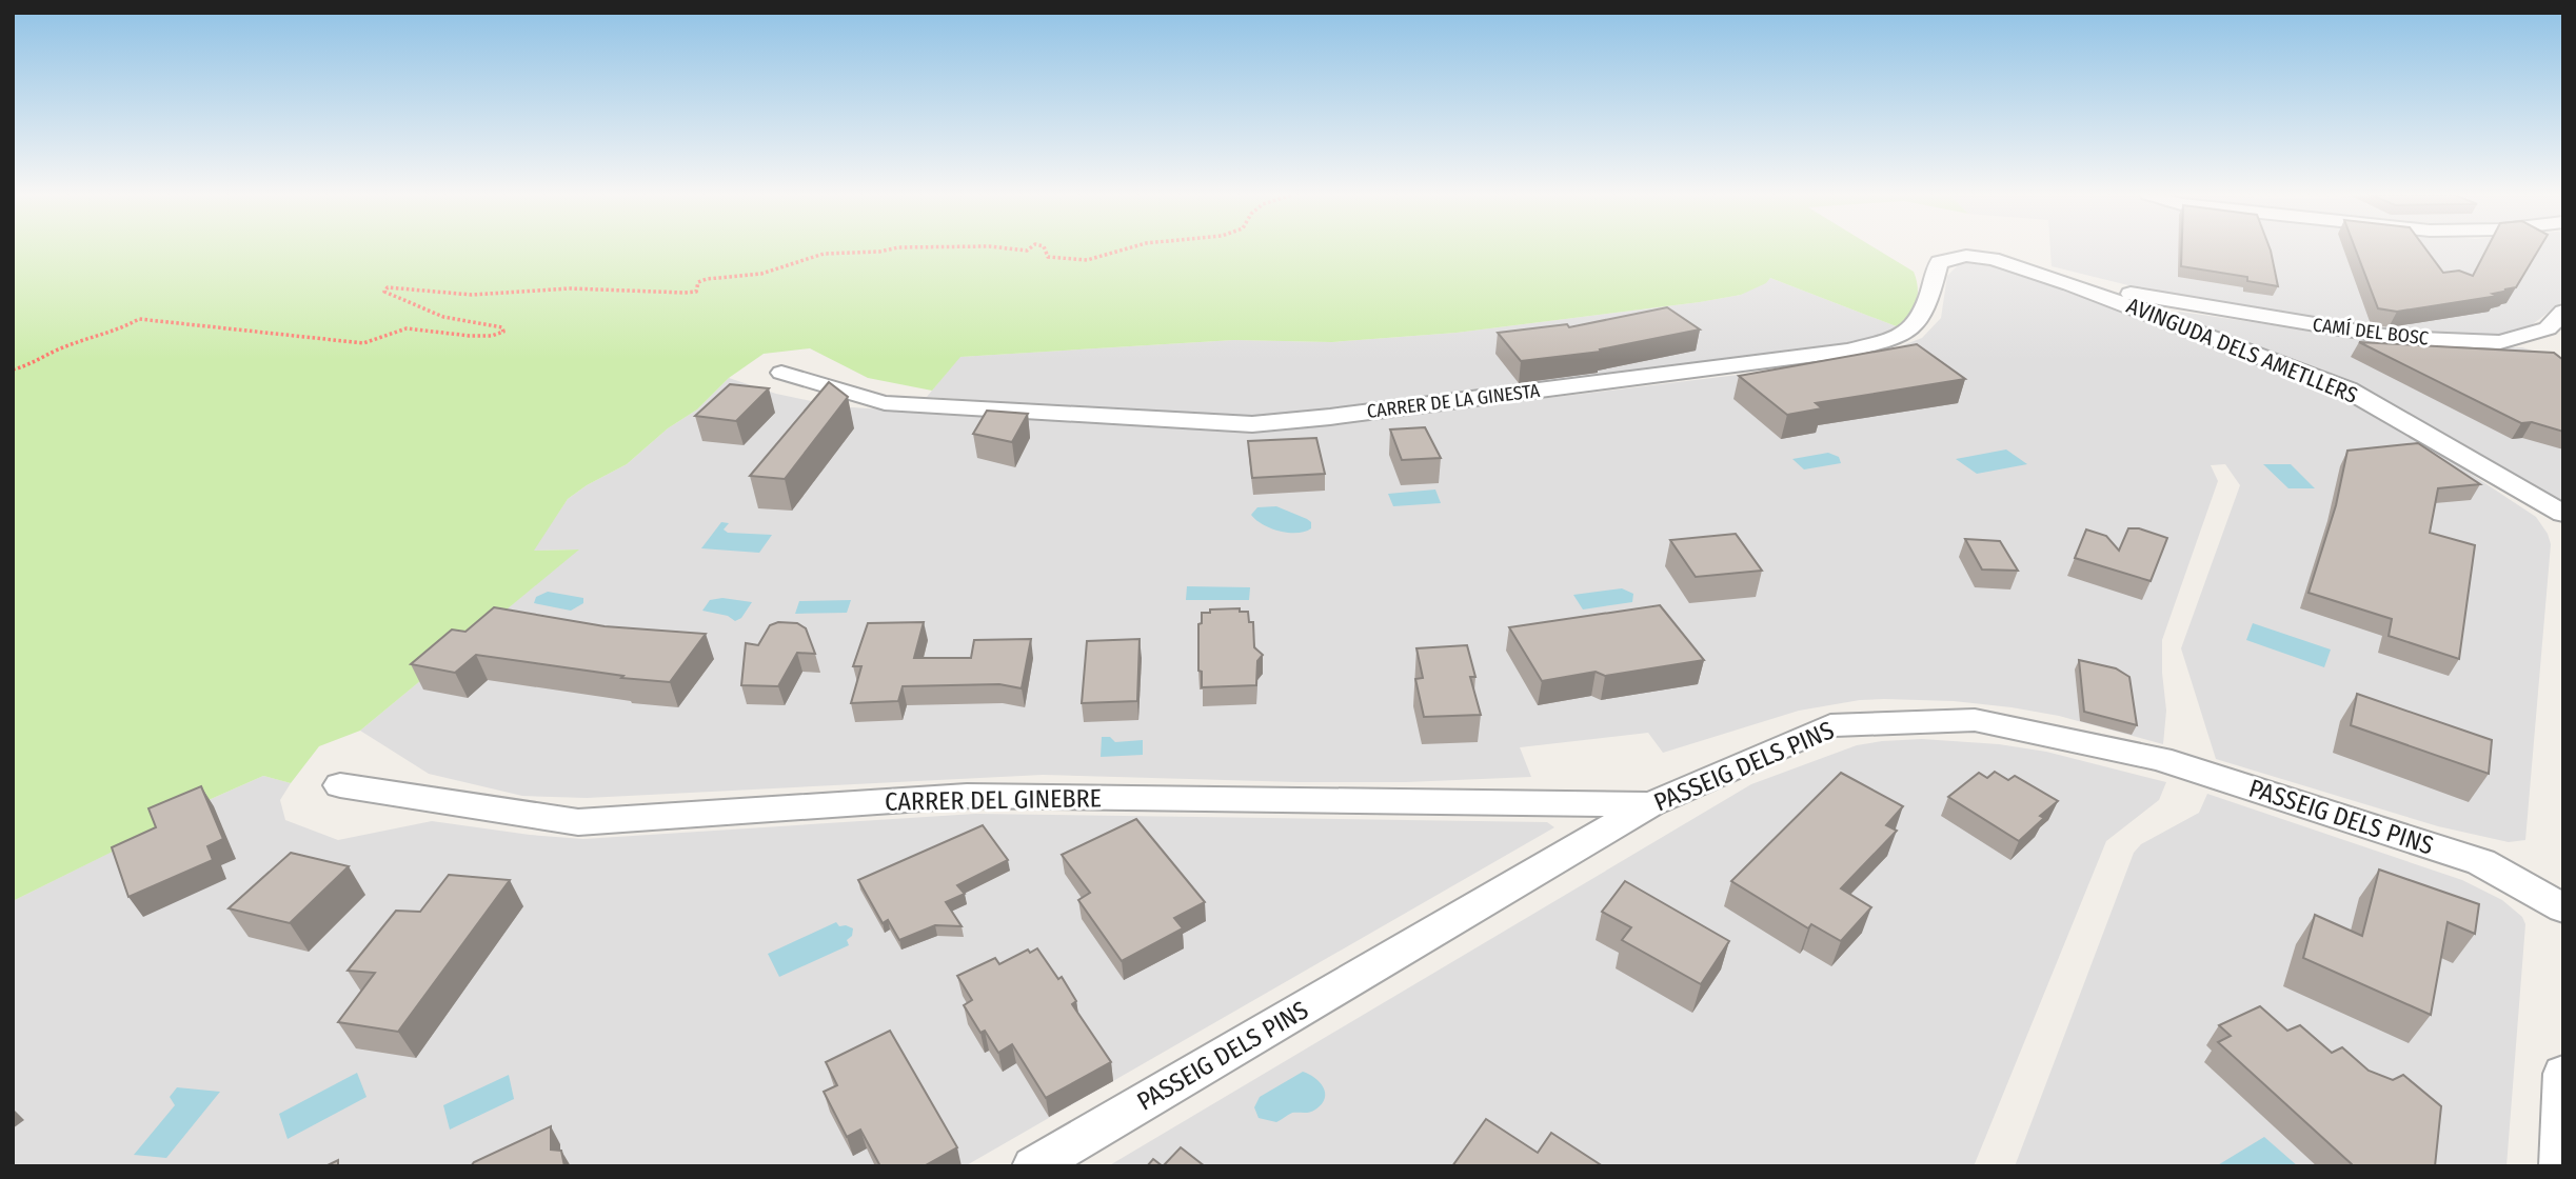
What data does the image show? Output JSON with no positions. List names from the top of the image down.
{
  "streets": {
    "street": [
      "CAMÍ DEL BOSC",
      "AVINGUDA DELS AMETLLERS",
      "CARRER DE LA GINESTA",
      "PASSEIG DELS PINS",
      "CARRER DEL GINEBRE"
    ]
  },
  "crossings": [
    ["CAMÍ DEL BOSC", "AVINGUDA DELS AMETLLERS"],
    ["AVINGUDA DELS AMETLLERS", "CARRER DE LA GINESTA"],
    ["PASSEIG DELS PINS", "CARRER DEL GINEBRE"]
  ]
}
